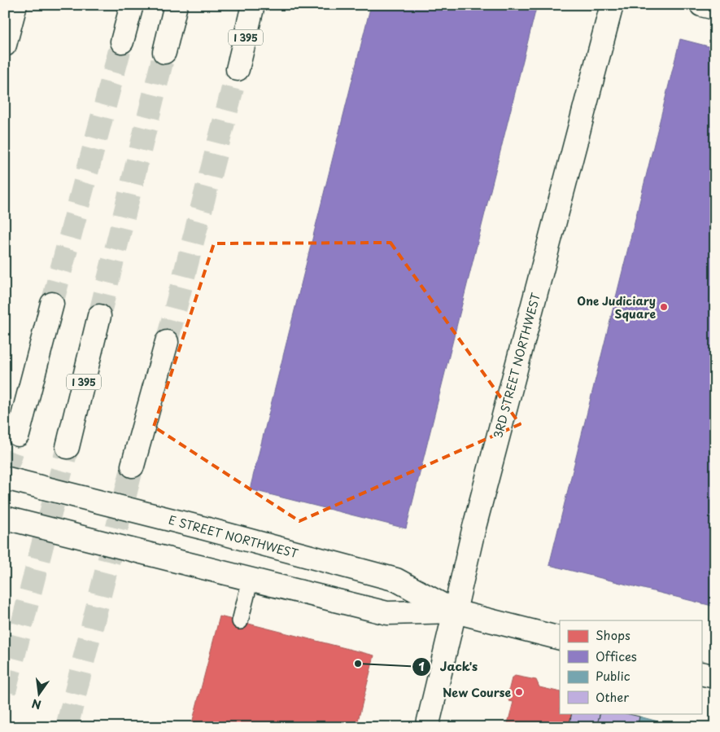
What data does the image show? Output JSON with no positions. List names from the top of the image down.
{
  "streets": {
    "main road": ["I 395", "3RD STREET NORTHWEST", "E STREET NORTHWEST"]
  },
  "crossings": [
    ["3RD STREET NORTHWEST", "E STREET NORTHWEST"]
  ],
  "places": ["One Judiciary Square", "Jack's", "New Course"],
  "legend": [
    "Shops",
    "Offices",
    "Public",
    "Other"
  ],
  "north": "bottom"
}
